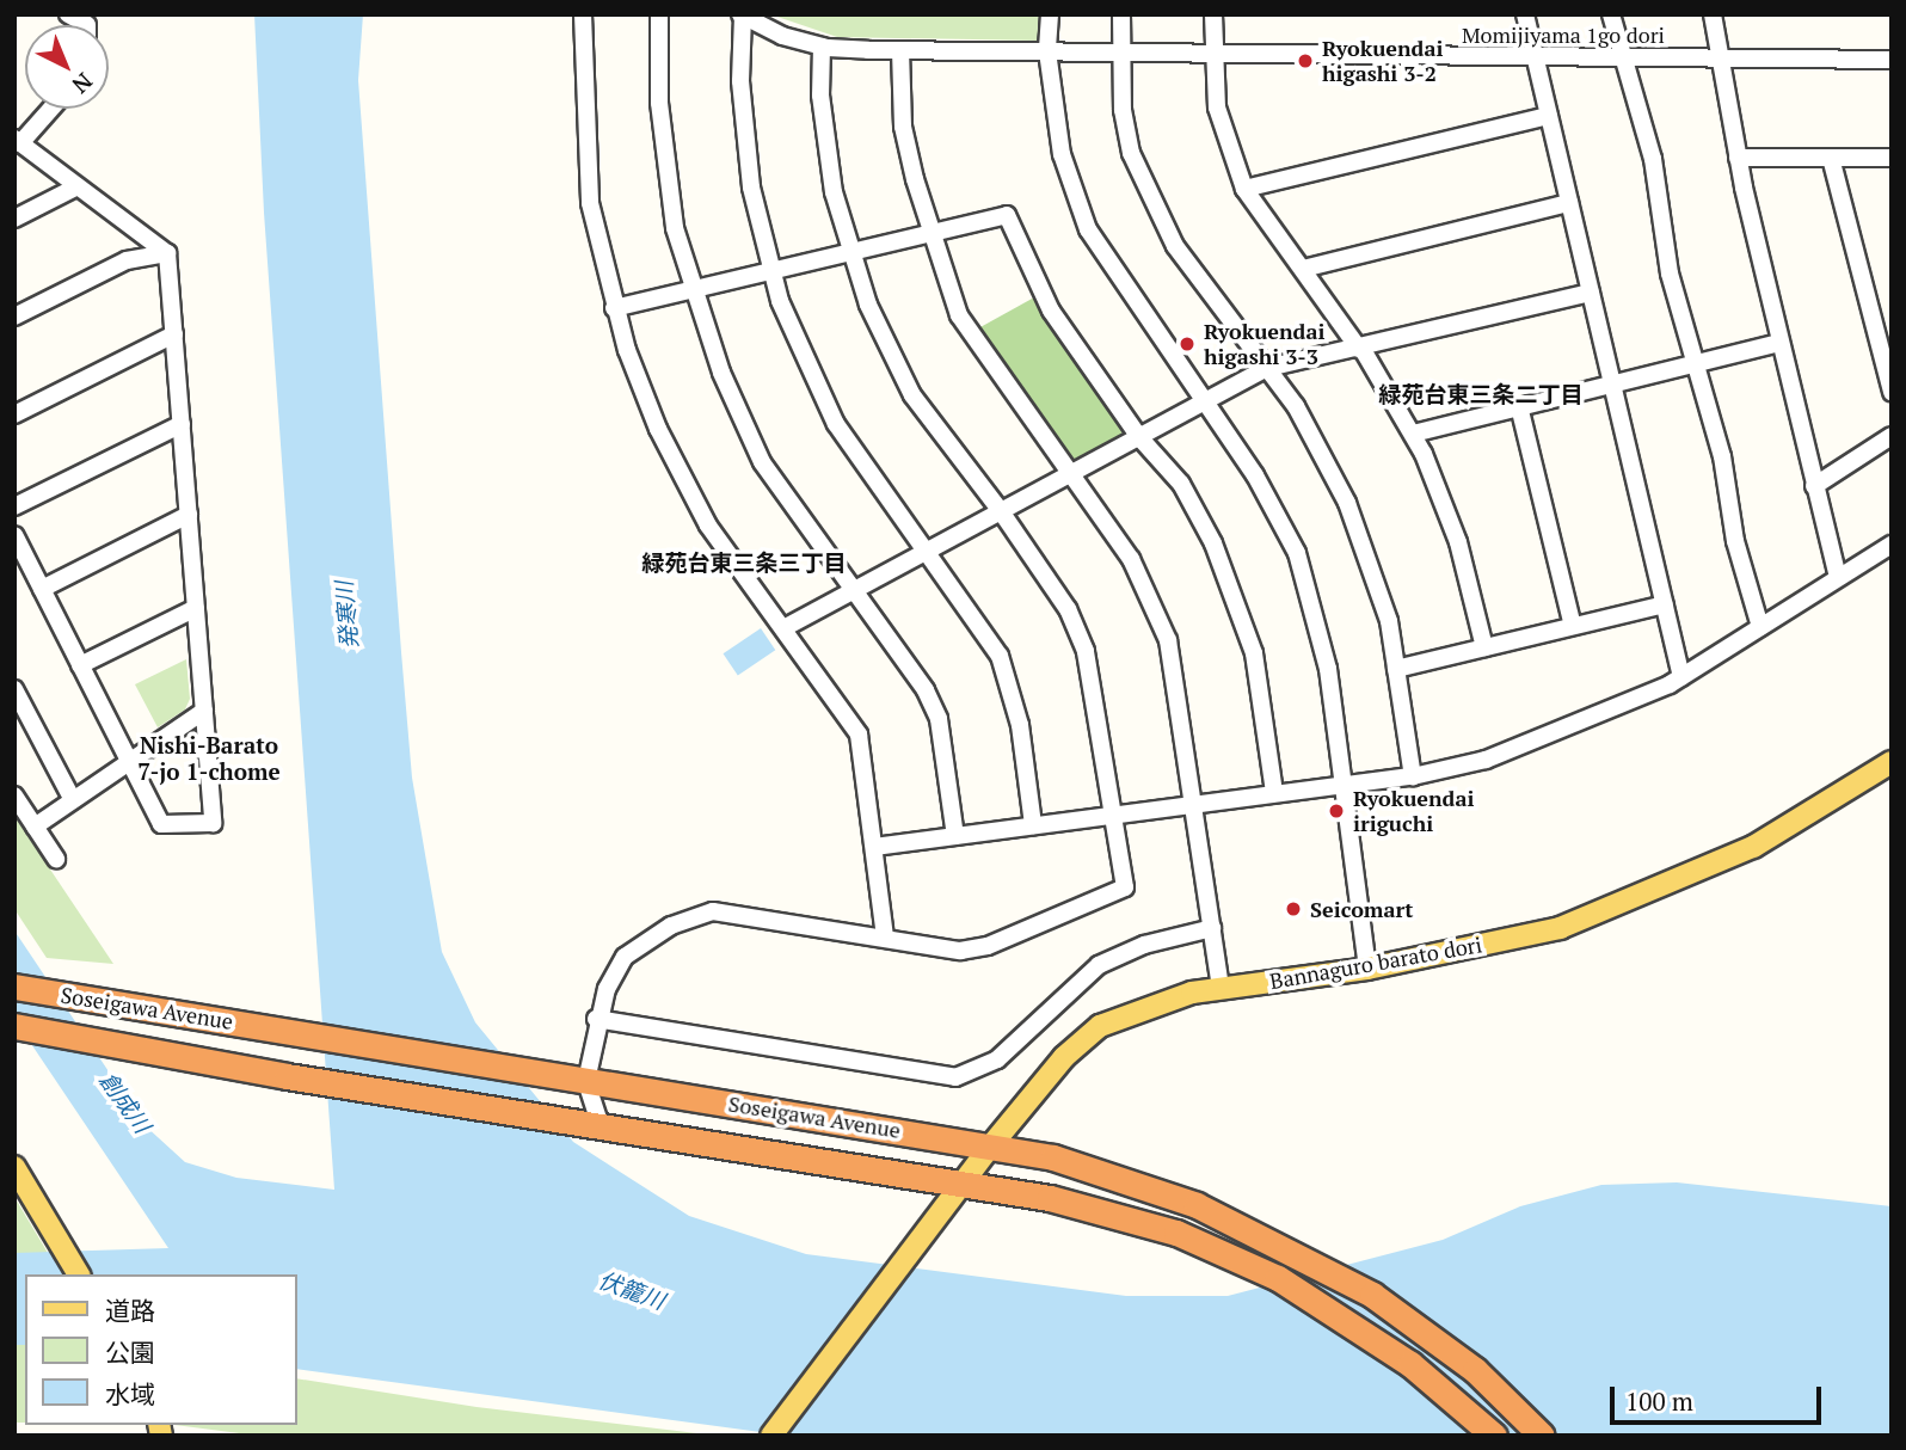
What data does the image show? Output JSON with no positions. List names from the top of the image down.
{
  "streets": {
    "highway": ["Soseigawa Avenue"],
    "main road": ["Bannaguro barato dori"],
    "street": ["Momijiyama 1go dori"]
  },
  "crossings": [
    ["Bannaguro barato dori", "Soseigawa Avenue"]
  ],
  "districts": ["緑苑台東三条二丁目", "緑苑台東三条三丁目", "Nishi-Barato 7-jo 1-chome"],
  "water": ["発寒川", "創成川", "伏籠川"],
  "places": [
    "Ryokuendai higashi 3-2",
    "Ryokuendai higashi 3-3",
    "Ryokuendai iriguchi",
    "Seicomart"
  ],
  "legend": ["道路", "公園", "水域"],
  "scale_bar": "100 m",
  "north": "bottom right"
}
